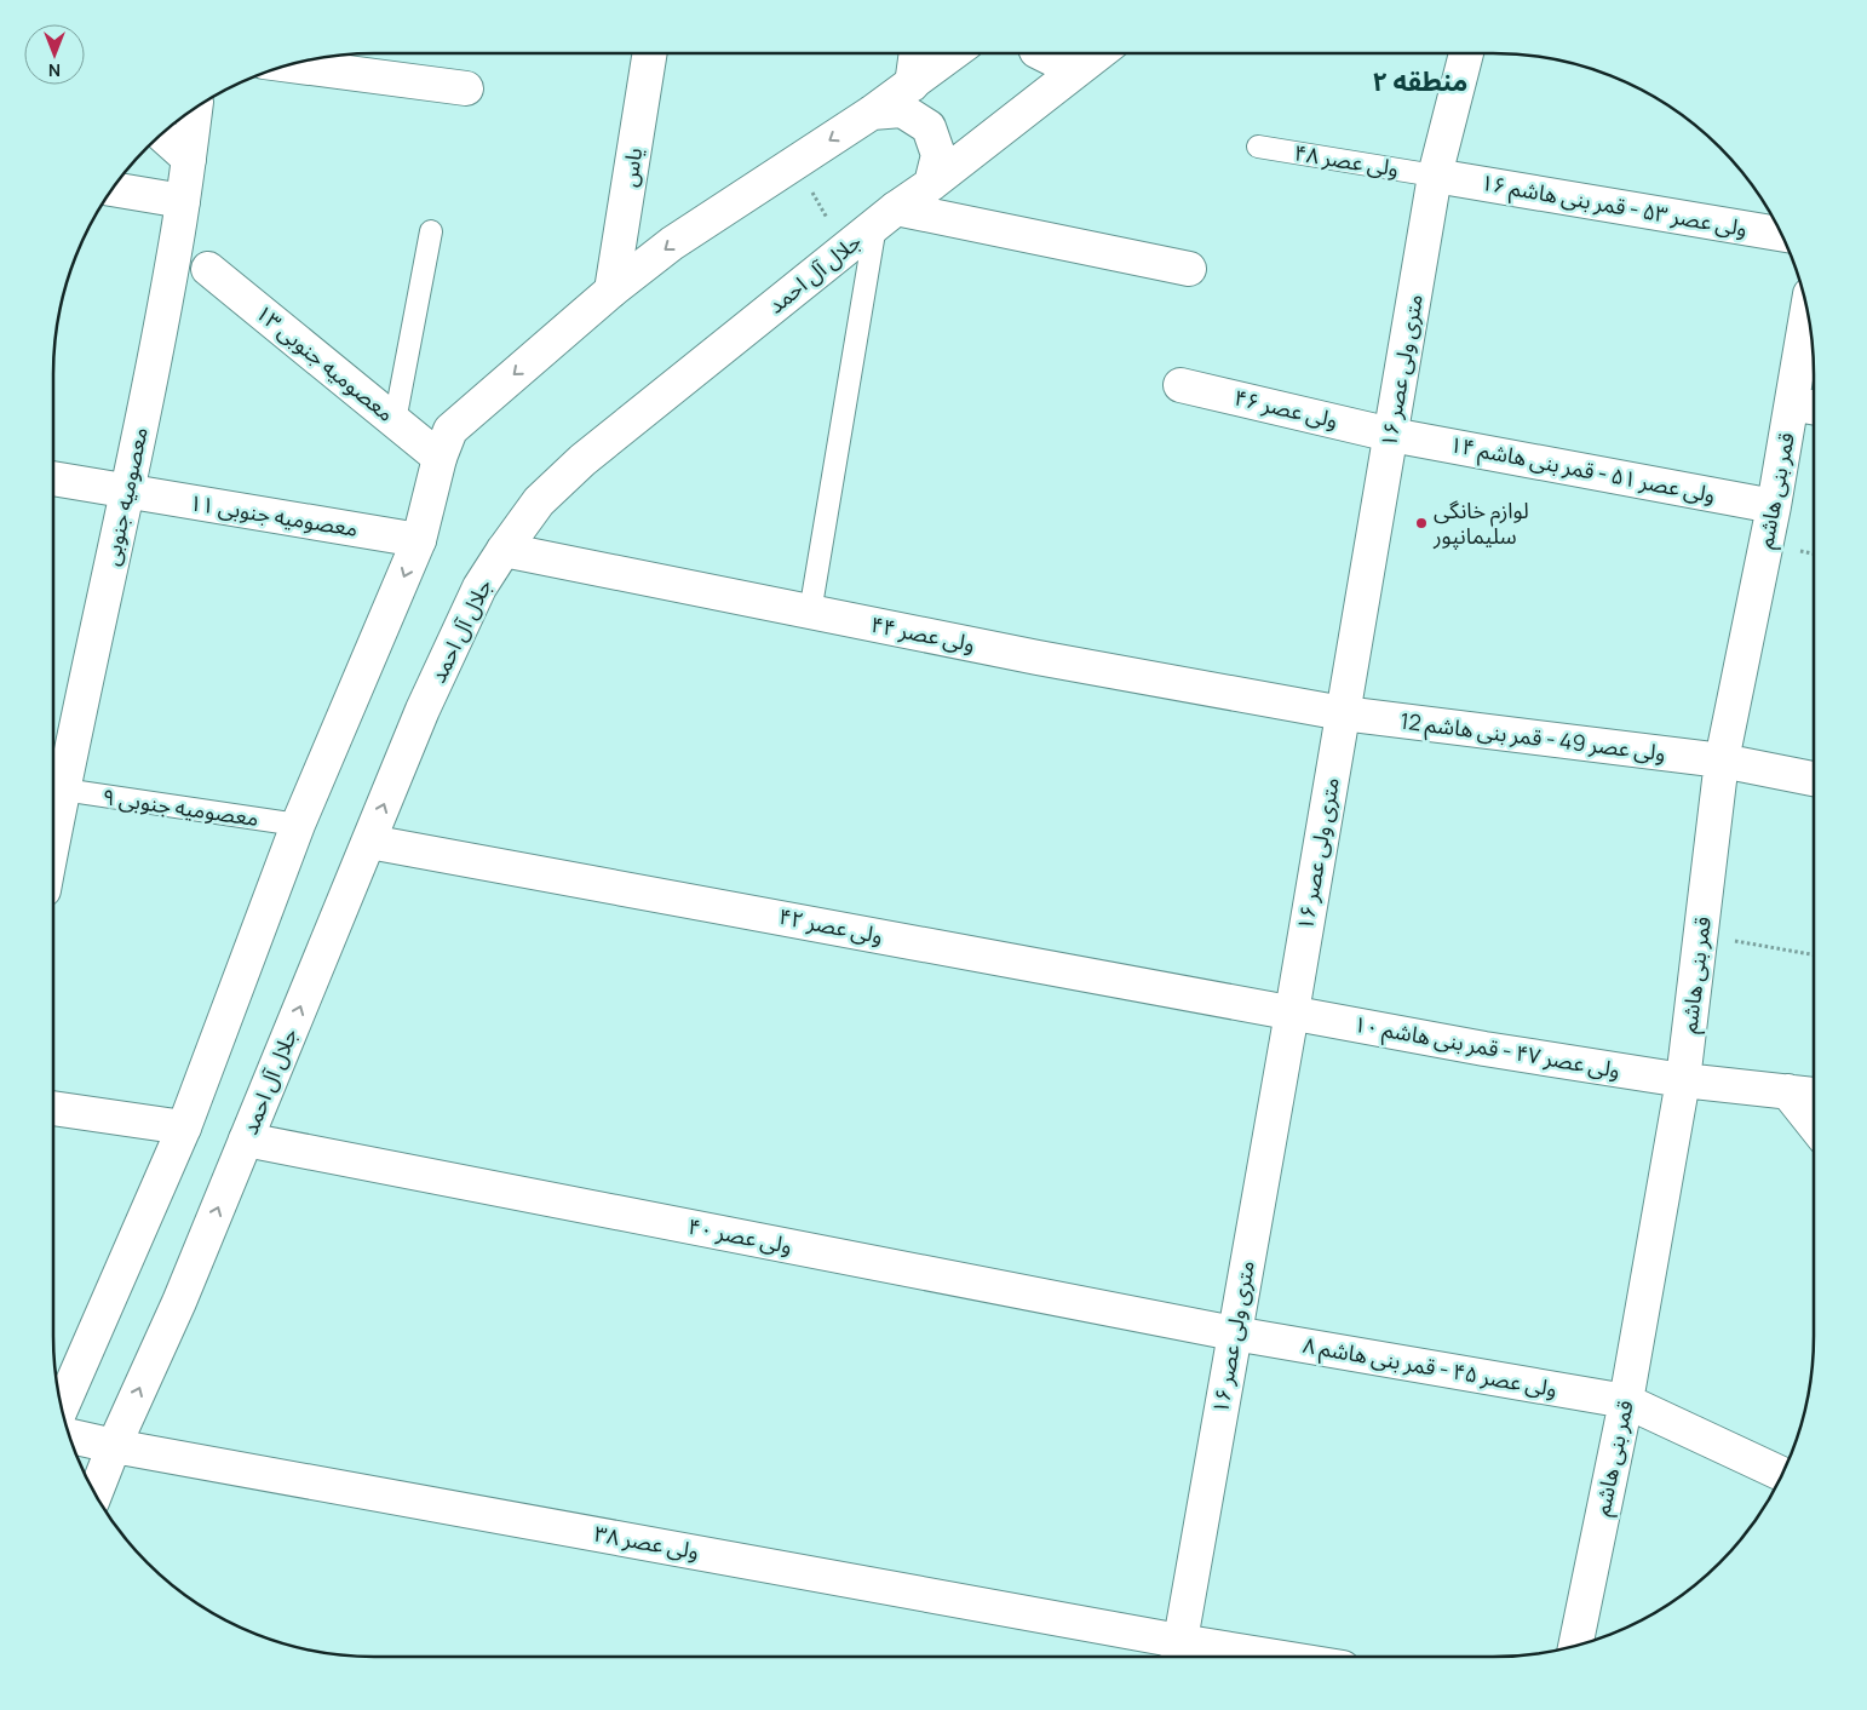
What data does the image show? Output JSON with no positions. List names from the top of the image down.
{
  "streets": {
    "street": [
      "یاس",
      "ولی عصر ۵۳ - قمر بنی هاشم ۱۶",
      "جلال آل احمد",
      "معصومیه جنوبی ۱۳",
      "۱۶ متری ولی عصر",
      "ولی عصر ۴۶",
      "ولی عصر ۵۱ - قمر بنی هاشم ۱۴",
      "قمر بنی هاشم",
      "معصومیه جنوبی",
      "معصومیه جنوبی ۱۱",
      "ولی عصر ۴۴",
      "ولی عصر 49 - قمر بنی هاشم 12",
      "ولی عصر ۴۲",
      "ولی عصر ۴۷ - قمر بنی هاشم ۱۰",
      "ولی عصر ۴۰",
      "ولی عصر ۴۵ - قمر بنی هاشم ۸",
      "ولی عصر ۳۸"
    ],
    "lane": ["ولی عصر ۴۸", "معصومیه جنوبی ۹"]
  },
  "crossings": [
    ["ولی عصر ۴۸", "ولی عصر ۵۳ - قمر بنی هاشم ۱۶"],
    ["ولی عصر ۴۸", "۱۶ متری ولی عصر"],
    ["ولی عصر ۵۳ - قمر بنی هاشم ۱۶", "۱۶ متری ولی عصر"],
    ["جلال آل احمد", "ولی عصر ۴۴"],
    ["جلال آل احمد", "ولی عصر ۴۲"],
    ["جلال آل احمد", "ولی عصر ۴۰"],
    ["جلال آل احمد", "ولی عصر ۳۸"],
    ["۱۶ متری ولی عصر", "ولی عصر ۴۶"],
    ["۱۶ متری ولی عصر", "ولی عصر ۵۱ - قمر بنی هاشم ۱۴"],
    ["۱۶ متری ولی عصر", "ولی عصر ۴۴"],
    ["۱۶ متری ولی عصر", "ولی عصر 49 - قمر بنی هاشم 12"],
    ["۱۶ متری ولی عصر", "ولی عصر ۴۲"],
    ["۱۶ متری ولی عصر", "ولی عصر ۴۷ - قمر بنی هاشم ۱۰"],
    ["۱۶ متری ولی عصر", "ولی عصر ۴۰"],
    ["۱۶ متری ولی عصر", "ولی عصر ۴۵ - قمر بنی هاشم ۸"],
    ["۱۶ متری ولی عصر", "ولی عصر ۳۸"],
    ["ولی عصر ۴۶", "ولی عصر ۵۱ - قمر بنی هاشم ۱۴"],
    ["ولی عصر ۵۱ - قمر بنی هاشم ۱۴", "قمر بنی هاشم"],
    ["قمر بنی هاشم", "ولی عصر 49 - قمر بنی هاشم 12"],
    ["قمر بنی هاشم", "ولی عصر ۴۷ - قمر بنی هاشم ۱۰"],
    ["قمر بنی هاشم", "ولی عصر ۴۵ - قمر بنی هاشم ۸"],
    ["معصومیه جنوبی", "معصومیه جنوبی ۱۱"],
    ["معصومیه جنوبی", "معصومیه جنوبی ۹"],
    ["ولی عصر ۴۴", "ولی عصر 49 - قمر بنی هاشم 12"],
    ["ولی عصر ۴۲", "ولی عصر ۴۷ - قمر بنی هاشم ۱۰"],
    ["ولی عصر ۴۰", "ولی عصر ۴۵ - قمر بنی هاشم ۸"]
  ],
  "districts": ["منطقه ۲"],
  "places": ["لوازم خانگی سلیمانپور"],
  "north": "bottom"
}
